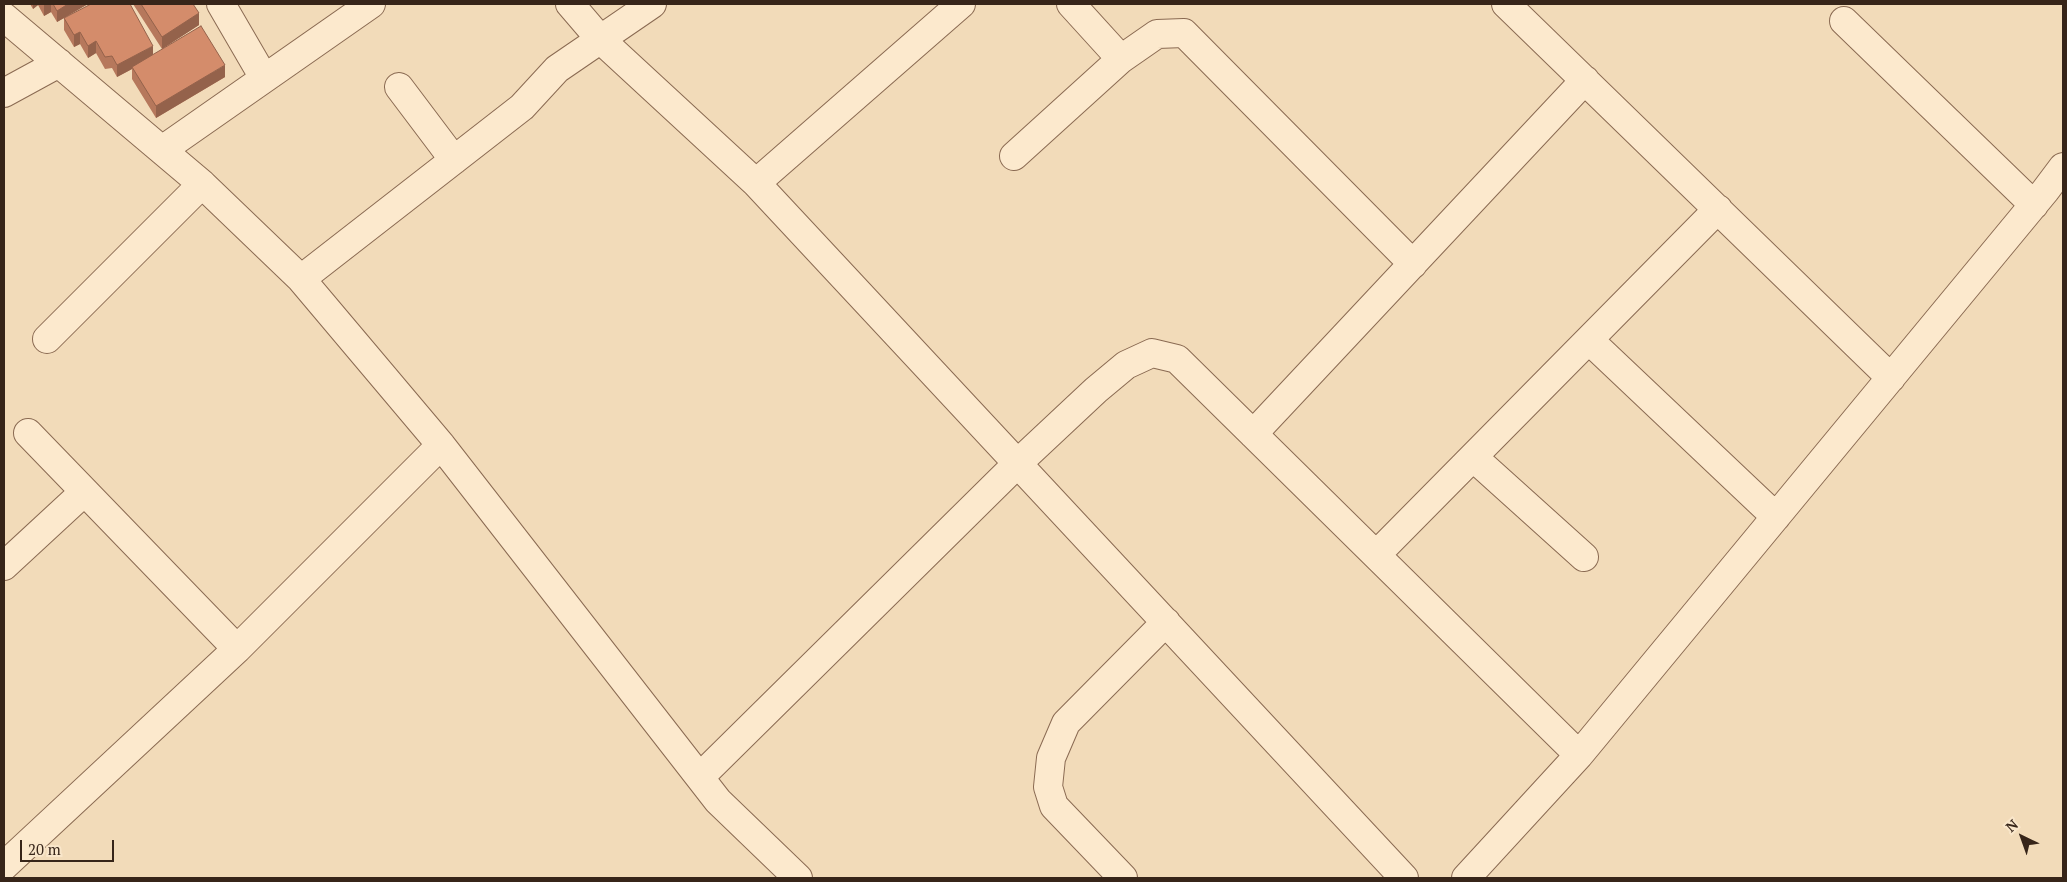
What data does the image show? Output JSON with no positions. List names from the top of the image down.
{
  "scale_bar": "20 m",
  "north": "top left"
}
